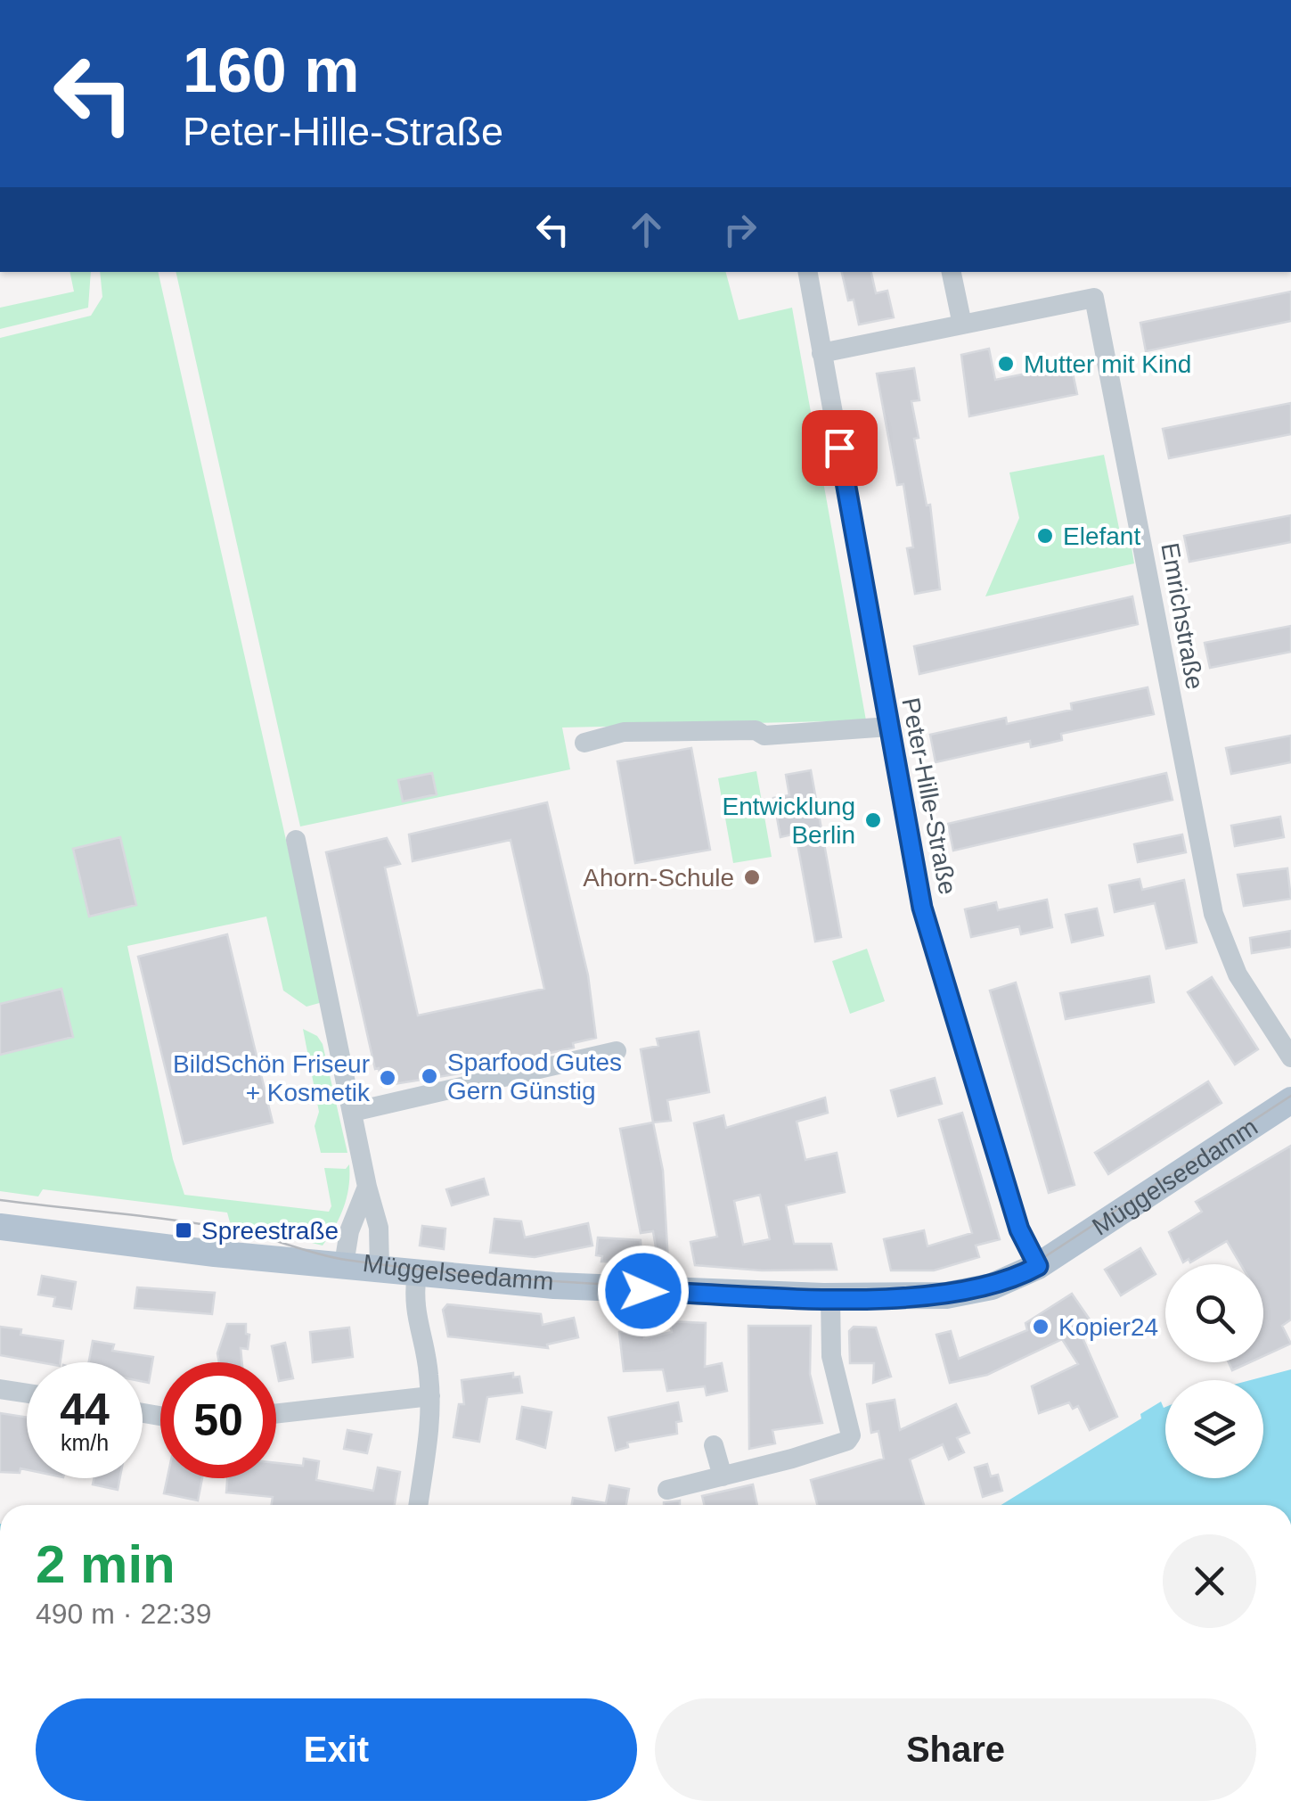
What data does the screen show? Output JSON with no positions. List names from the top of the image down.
{
  "streets": {
    "main road": ["Müggelseedamm"],
    "street": ["Emrichstraße", "Peter-Hille-Straße"]
  },
  "crossings": [
    ["Emrichstraße", "Peter-Hille-Straße"],
    ["Peter-Hille-Straße", "Müggelseedamm"]
  ],
  "places": {
    "other": [
      "Mutter mit Kind",
      "Elefant",
      "Entwicklung Berlin",
      "Ahorn-Schule",
      "Sparfood Gutes Gern Günstig",
      "BildSchön Friseur + Kosmetik",
      "Kopier24"
    ],
    "transit": ["Spreestraße"]
  },
  "page": {
    "turn": ["160 m", "Peter-Hille-Straße"],
    "speed": "44 km/h",
    "limit": "50",
    "heading": ["2 min", "490 m · 22:39"],
    "buttons": ["Exit", "Share"]
  }
}
